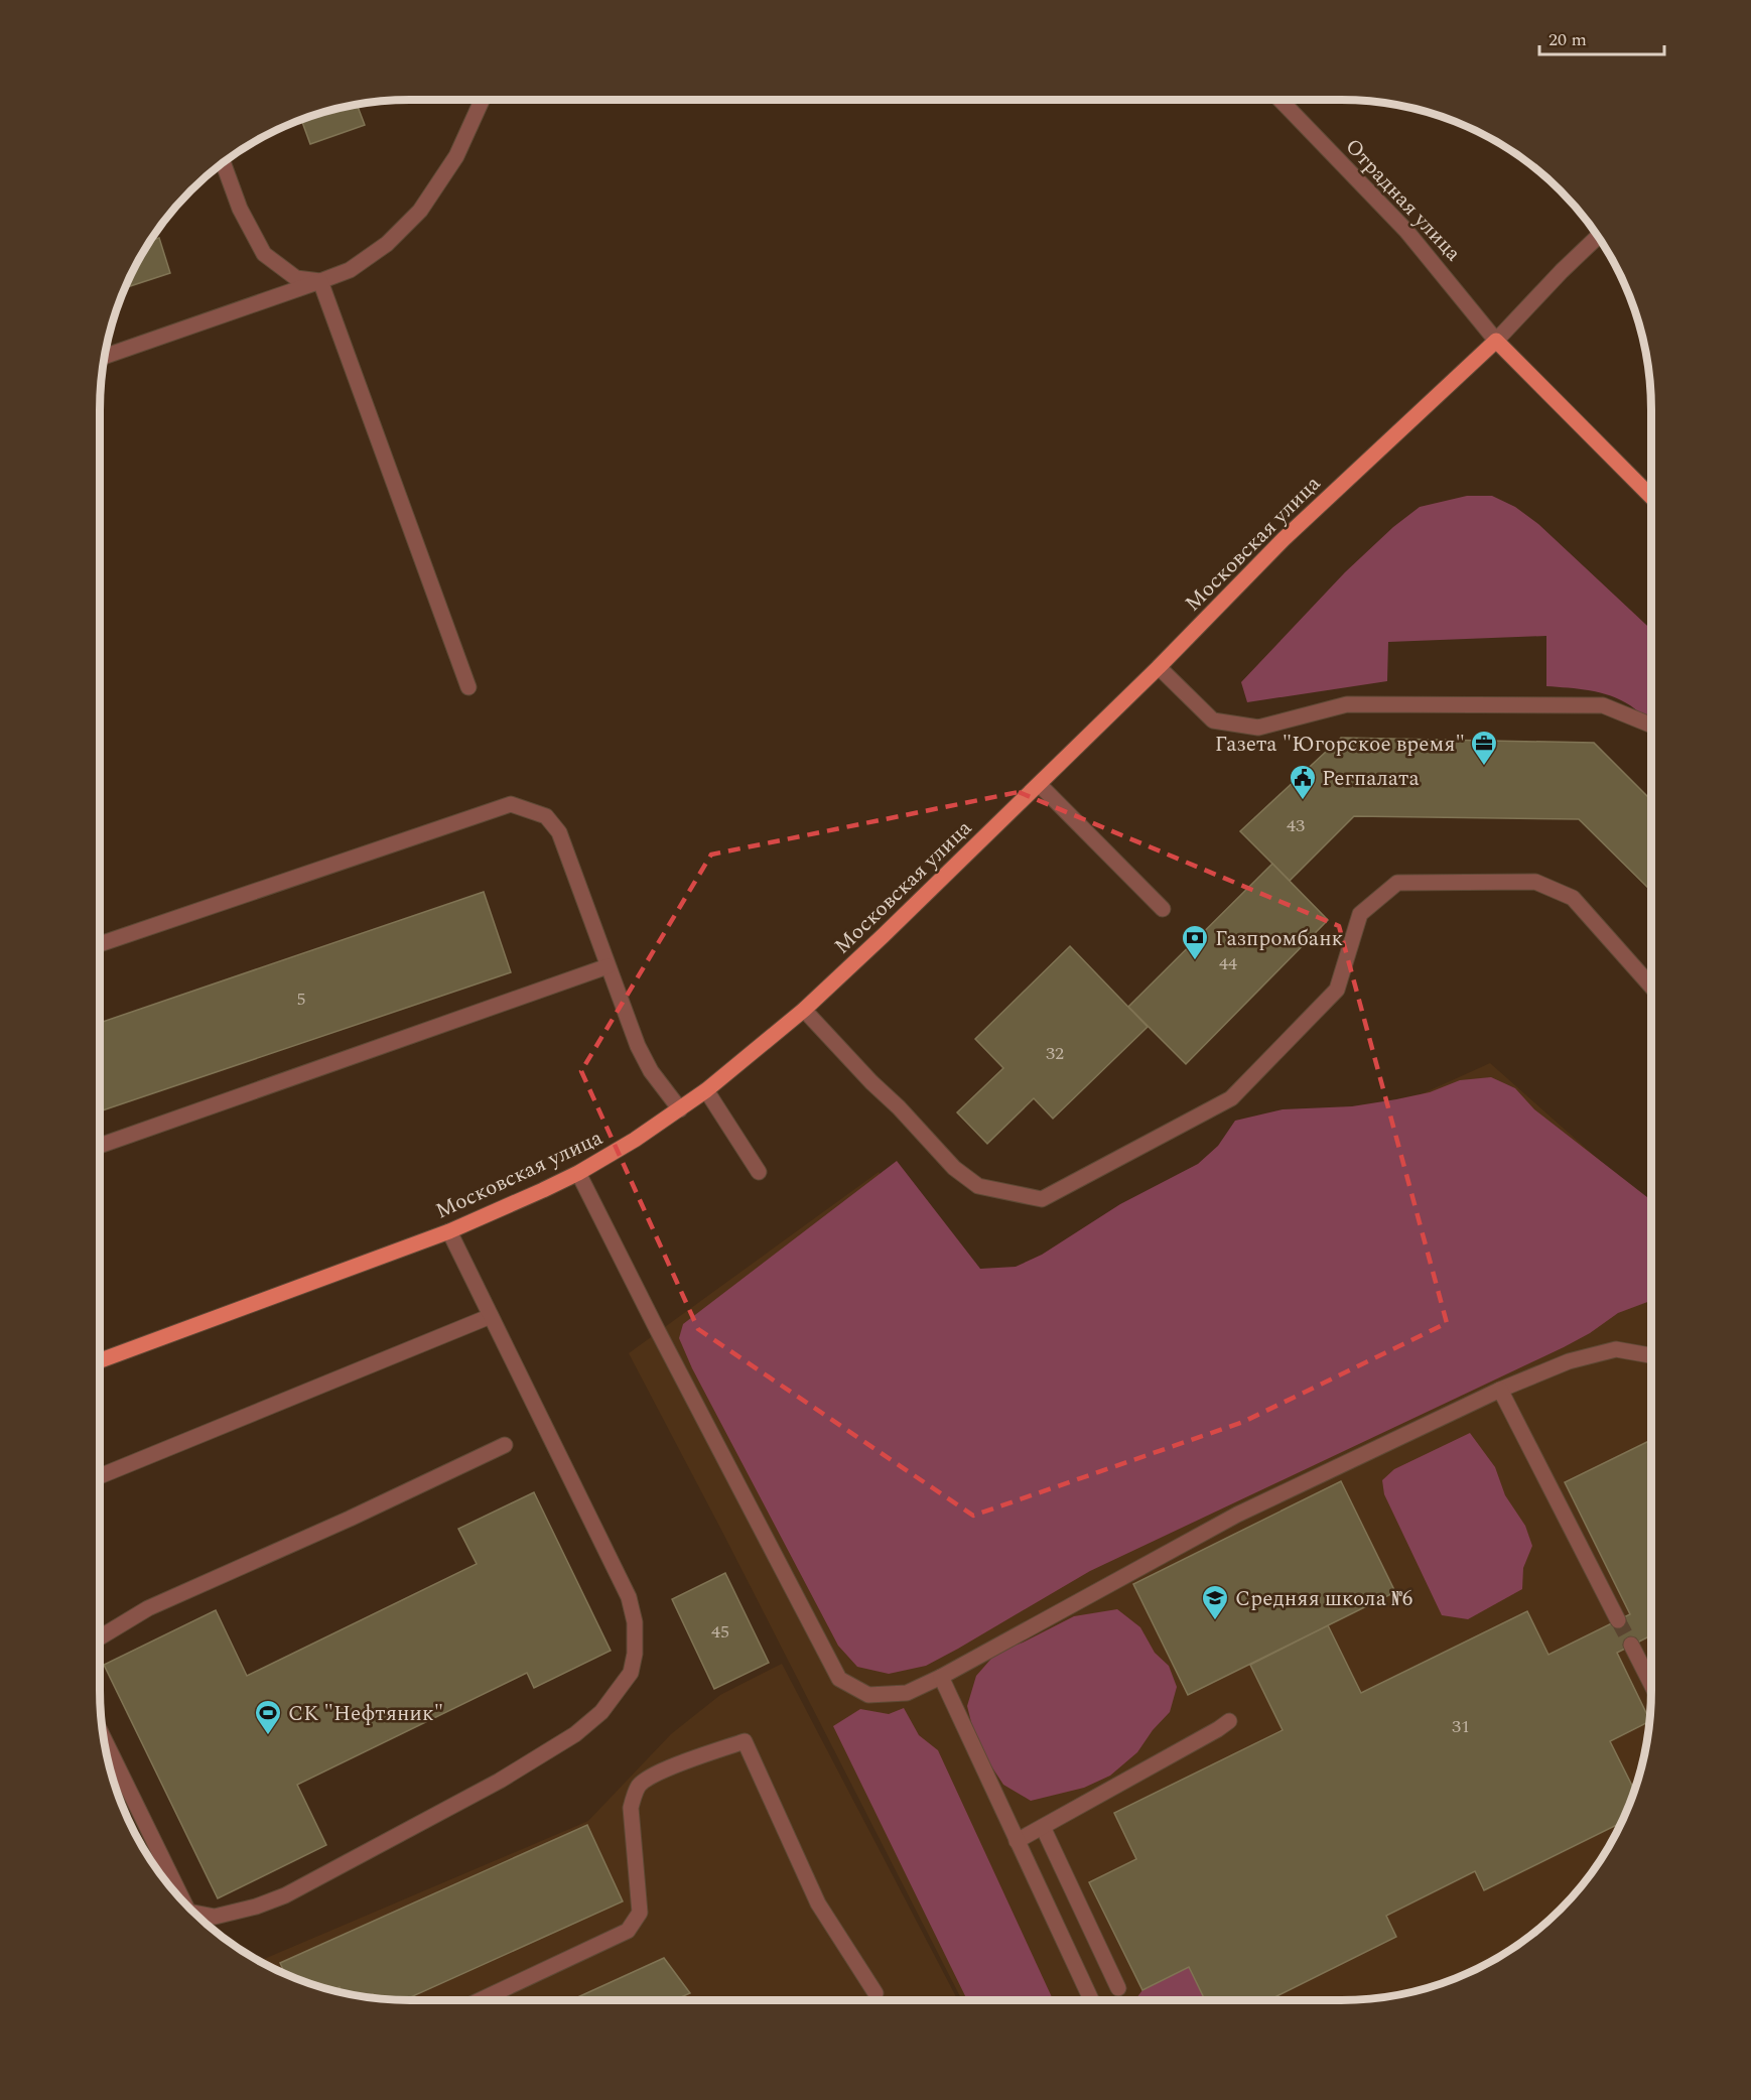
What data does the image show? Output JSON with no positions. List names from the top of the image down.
{
  "streets": {
    "main road": ["Московская улица"],
    "street": ["Отрадная улица"]
  },
  "crossings": [
    ["Отрадная улица", "Московская улица"]
  ],
  "places": {
    "office": ["Газета \"Югорское время\""],
    "public building": ["Регпалата"],
    "bank": ["Газпромбанк"],
    "school or university": ["Средняя школа №6"],
    "sports": ["СК \"Нефтяник\""]
  },
  "house_numbers": [
    "43",
    "44",
    "5",
    "32",
    "45",
    "31"
  ],
  "scale_bar": "20 m"
}
